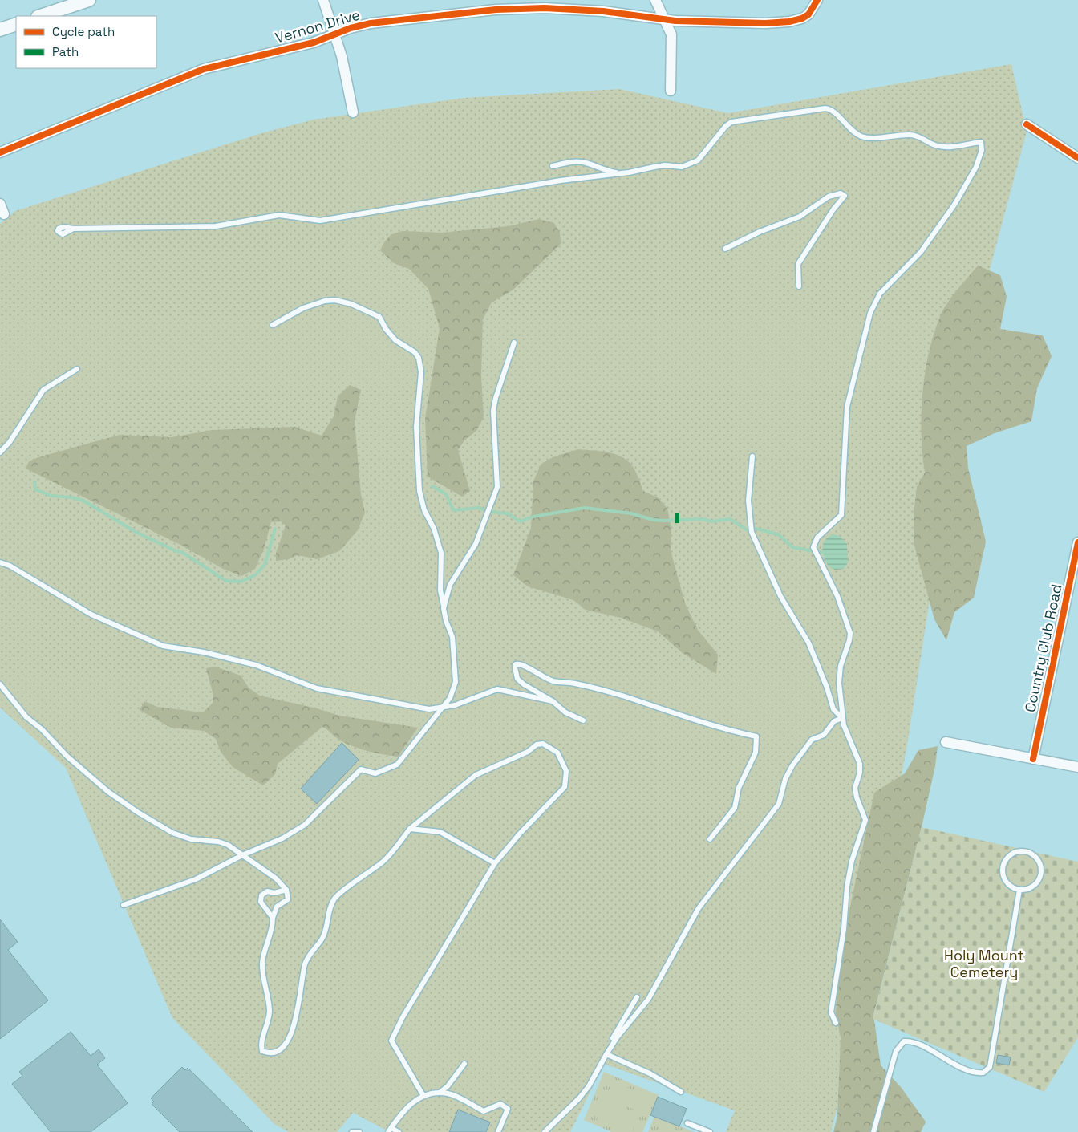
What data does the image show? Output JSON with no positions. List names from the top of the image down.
{
  "streets": {
    "street": ["Vernon Drive", "Country Club Road"]
  },
  "parks": ["Holy Mount Cemetery"],
  "legend": ["Cycle path", "Path"]
}
